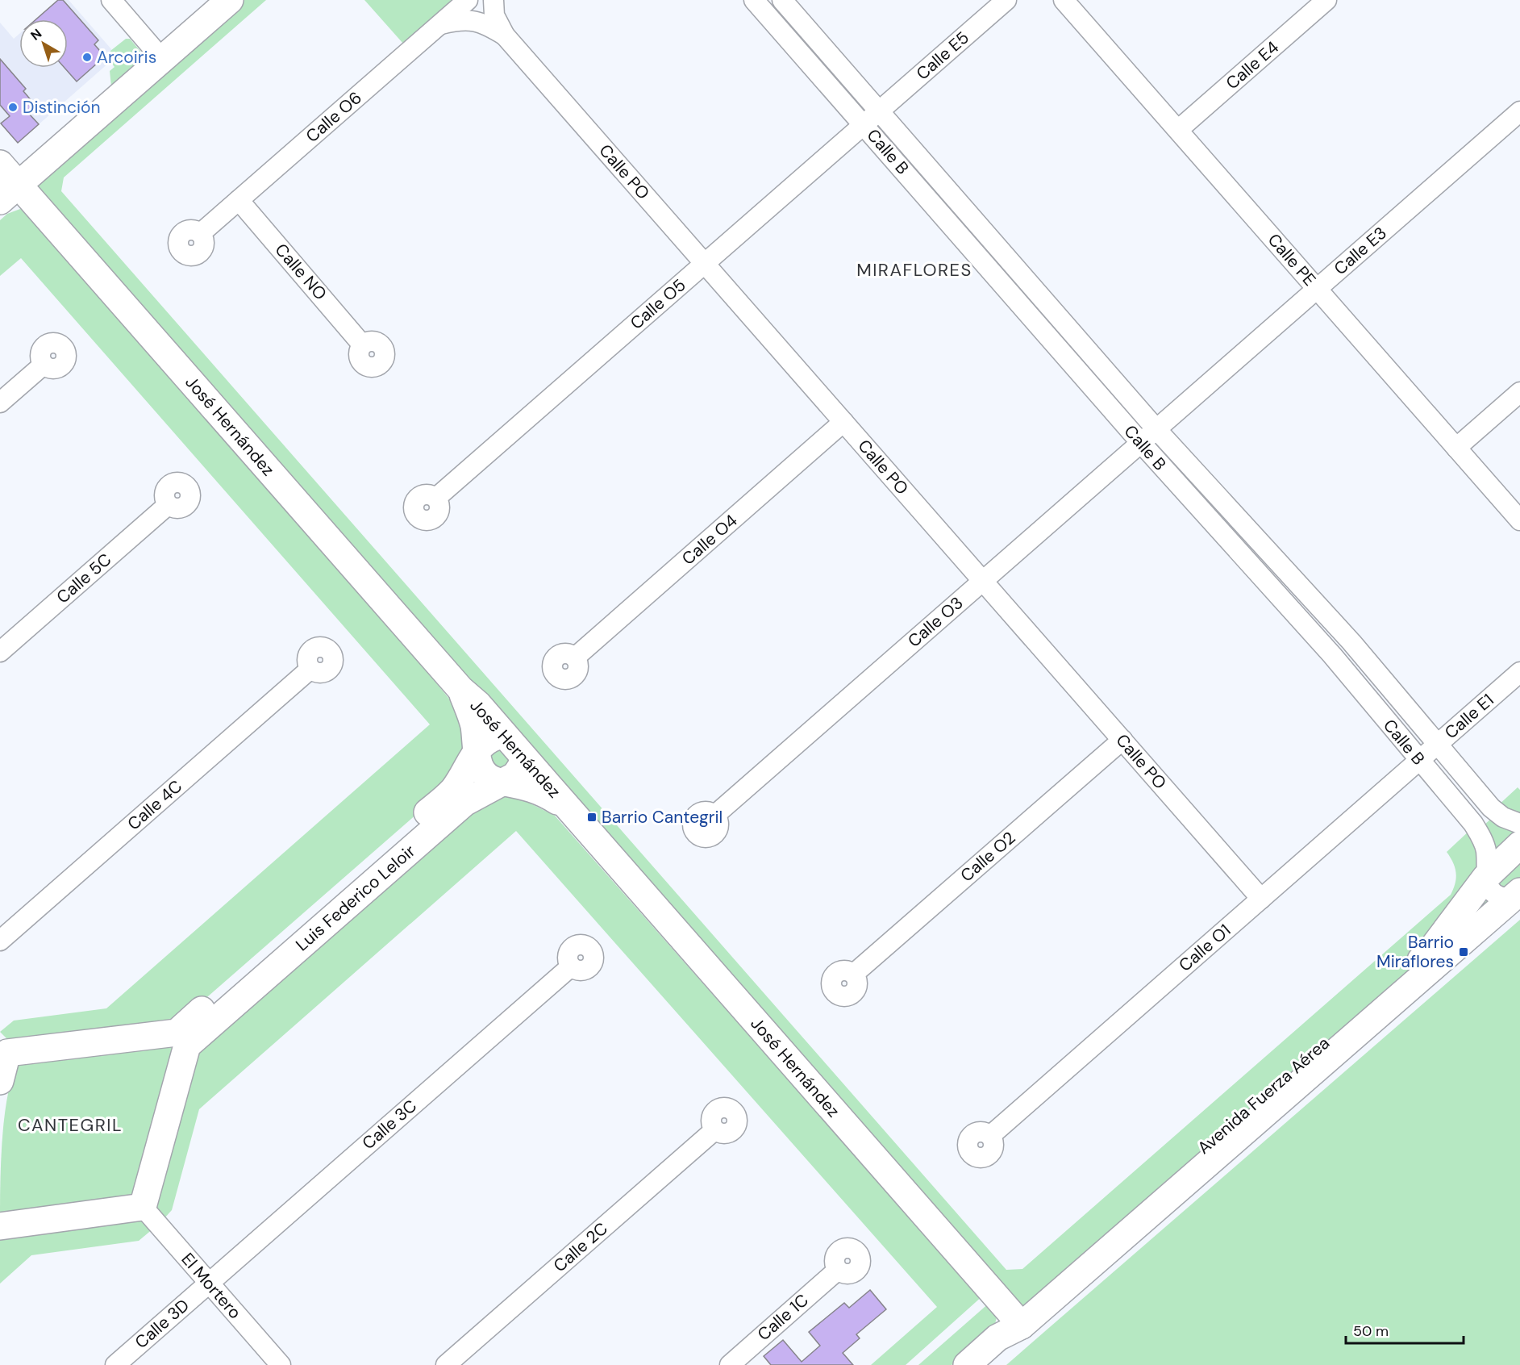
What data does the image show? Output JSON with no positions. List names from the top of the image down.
{
  "streets": {
    "main road": ["José Hernández", "Luis Federico Leloir", "Avenida Fuerza Aérea"],
    "street": [
      "Calle E5",
      "Calle E4",
      "Calle O6",
      "Calle B",
      "Calle PO",
      "Calle E3",
      "Calle PE",
      "Calle NO",
      "Calle O5",
      "Calle O4",
      "Calle 5C",
      "Calle O3",
      "Calle E1",
      "Calle 4C",
      "Calle O2",
      "Calle O1",
      "Calle 3C",
      "Calle 2C",
      "El Mortero",
      "Calle 1C",
      "Calle 3D"
    ]
  },
  "crossings": [
    ["Calle E5", "Calle B"],
    ["Calle E5", "Calle O5"],
    ["Calle E4", "Calle PE"],
    ["Calle O6", "Calle PO"],
    ["Calle O6", "Calle NO"],
    ["Calle B", "Calle E3"],
    ["Calle B", "Calle O5"],
    ["Calle B", "Calle O3"],
    ["Calle B", "Calle E1"],
    ["Calle B", "Calle O1"],
    ["Calle B", "Avenida Fuerza Aérea"],
    ["Calle PO", "Calle O5"],
    ["Calle PO", "Calle O4"],
    ["Calle PO", "Calle O3"],
    ["Calle PO", "Calle O2"],
    ["Calle PO", "Calle O1"],
    ["Calle E3", "Calle PE"],
    ["Calle E3", "Calle O3"],
    ["José Hernández", "Luis Federico Leloir"],
    ["José Hernández", "Avenida Fuerza Aérea"],
    ["Calle E1", "Calle O1"],
    ["Calle 3C", "El Mortero"],
    ["Calle 3C", "Calle 3D"],
    ["El Mortero", "Calle 3D"]
  ],
  "districts": ["MIRAFLORES", "CANTEGRIL"],
  "places": {
    "other": ["Arcoiris", "Distinción"],
    "transit": ["Barrio Cantegril", "Barrio Miraflores"]
  },
  "scale_bar": "50 m",
  "north": "top left"
}
